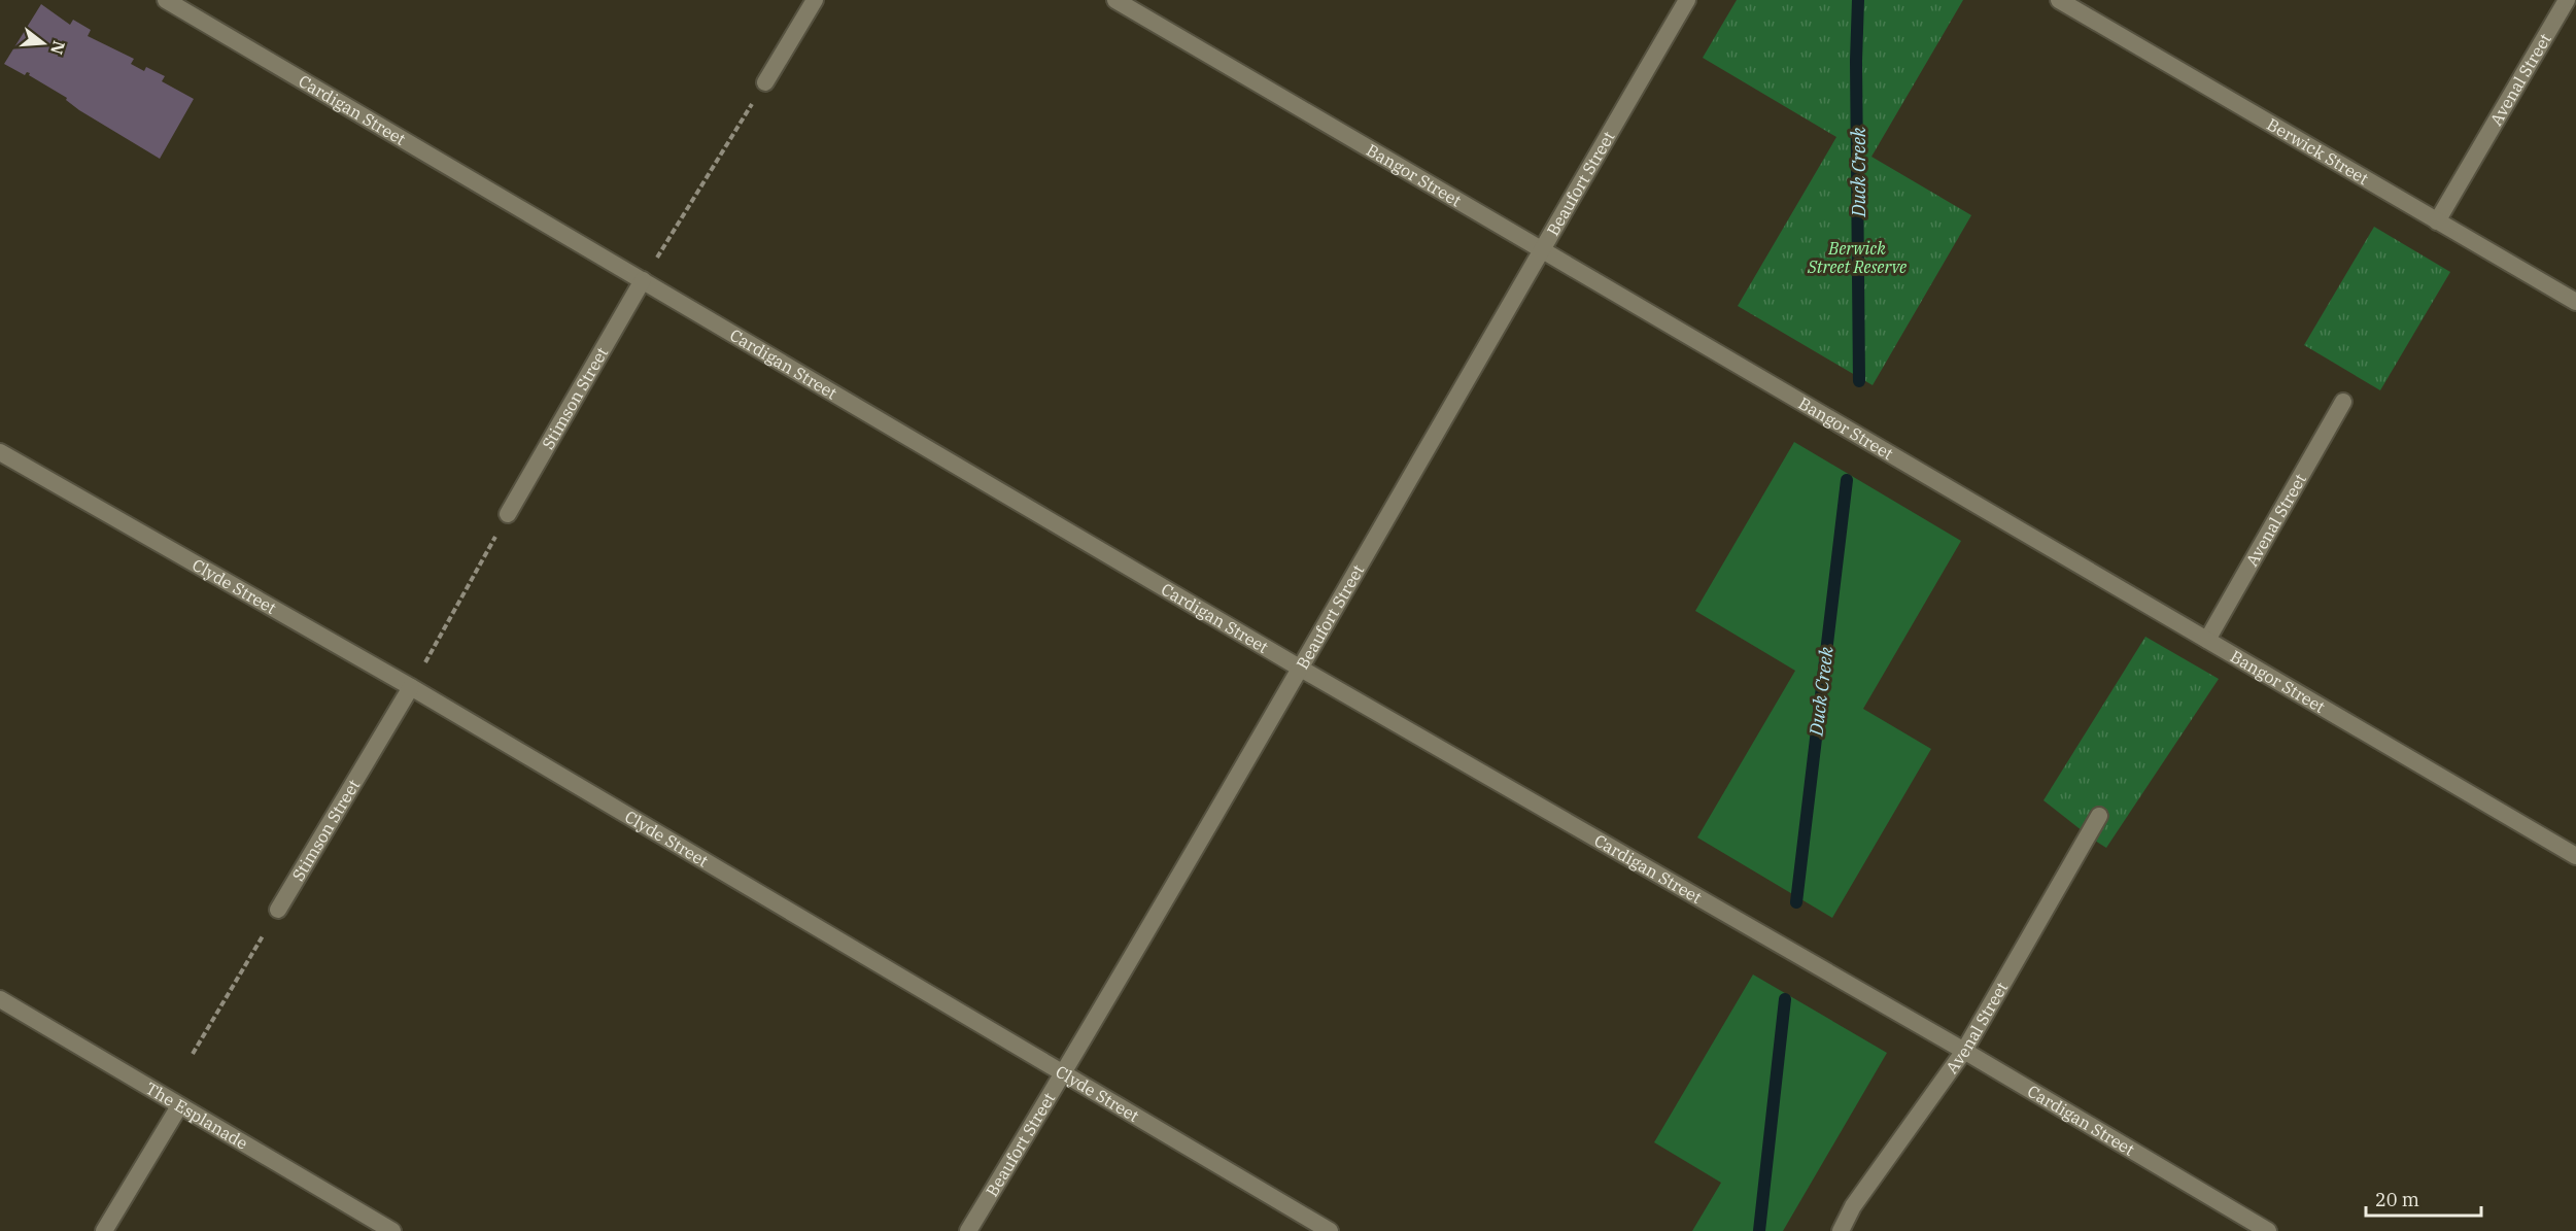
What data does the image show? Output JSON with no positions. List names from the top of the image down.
{
  "streets": {
    "street": [
      "Avenal Street",
      "Cardigan Street",
      "Berwick Street",
      "Bangor Street",
      "Beaufort Street",
      "Stimson Street",
      "Clyde Street",
      "The Esplanade"
    ]
  },
  "crossings": [
    ["Avenal Street", "Cardigan Street"],
    ["Avenal Street", "Berwick Street"],
    ["Avenal Street", "Bangor Street"],
    ["Cardigan Street", "Beaufort Street"],
    ["Cardigan Street", "Stimson Street"],
    ["Bangor Street", "Beaufort Street"],
    ["Beaufort Street", "Clyde Street"],
    ["Stimson Street", "Clyde Street"]
  ],
  "water": ["Duck Creek"],
  "parks": ["Berwick Street Reserve"],
  "scale_bar": "20 m",
  "north": "right"
}
